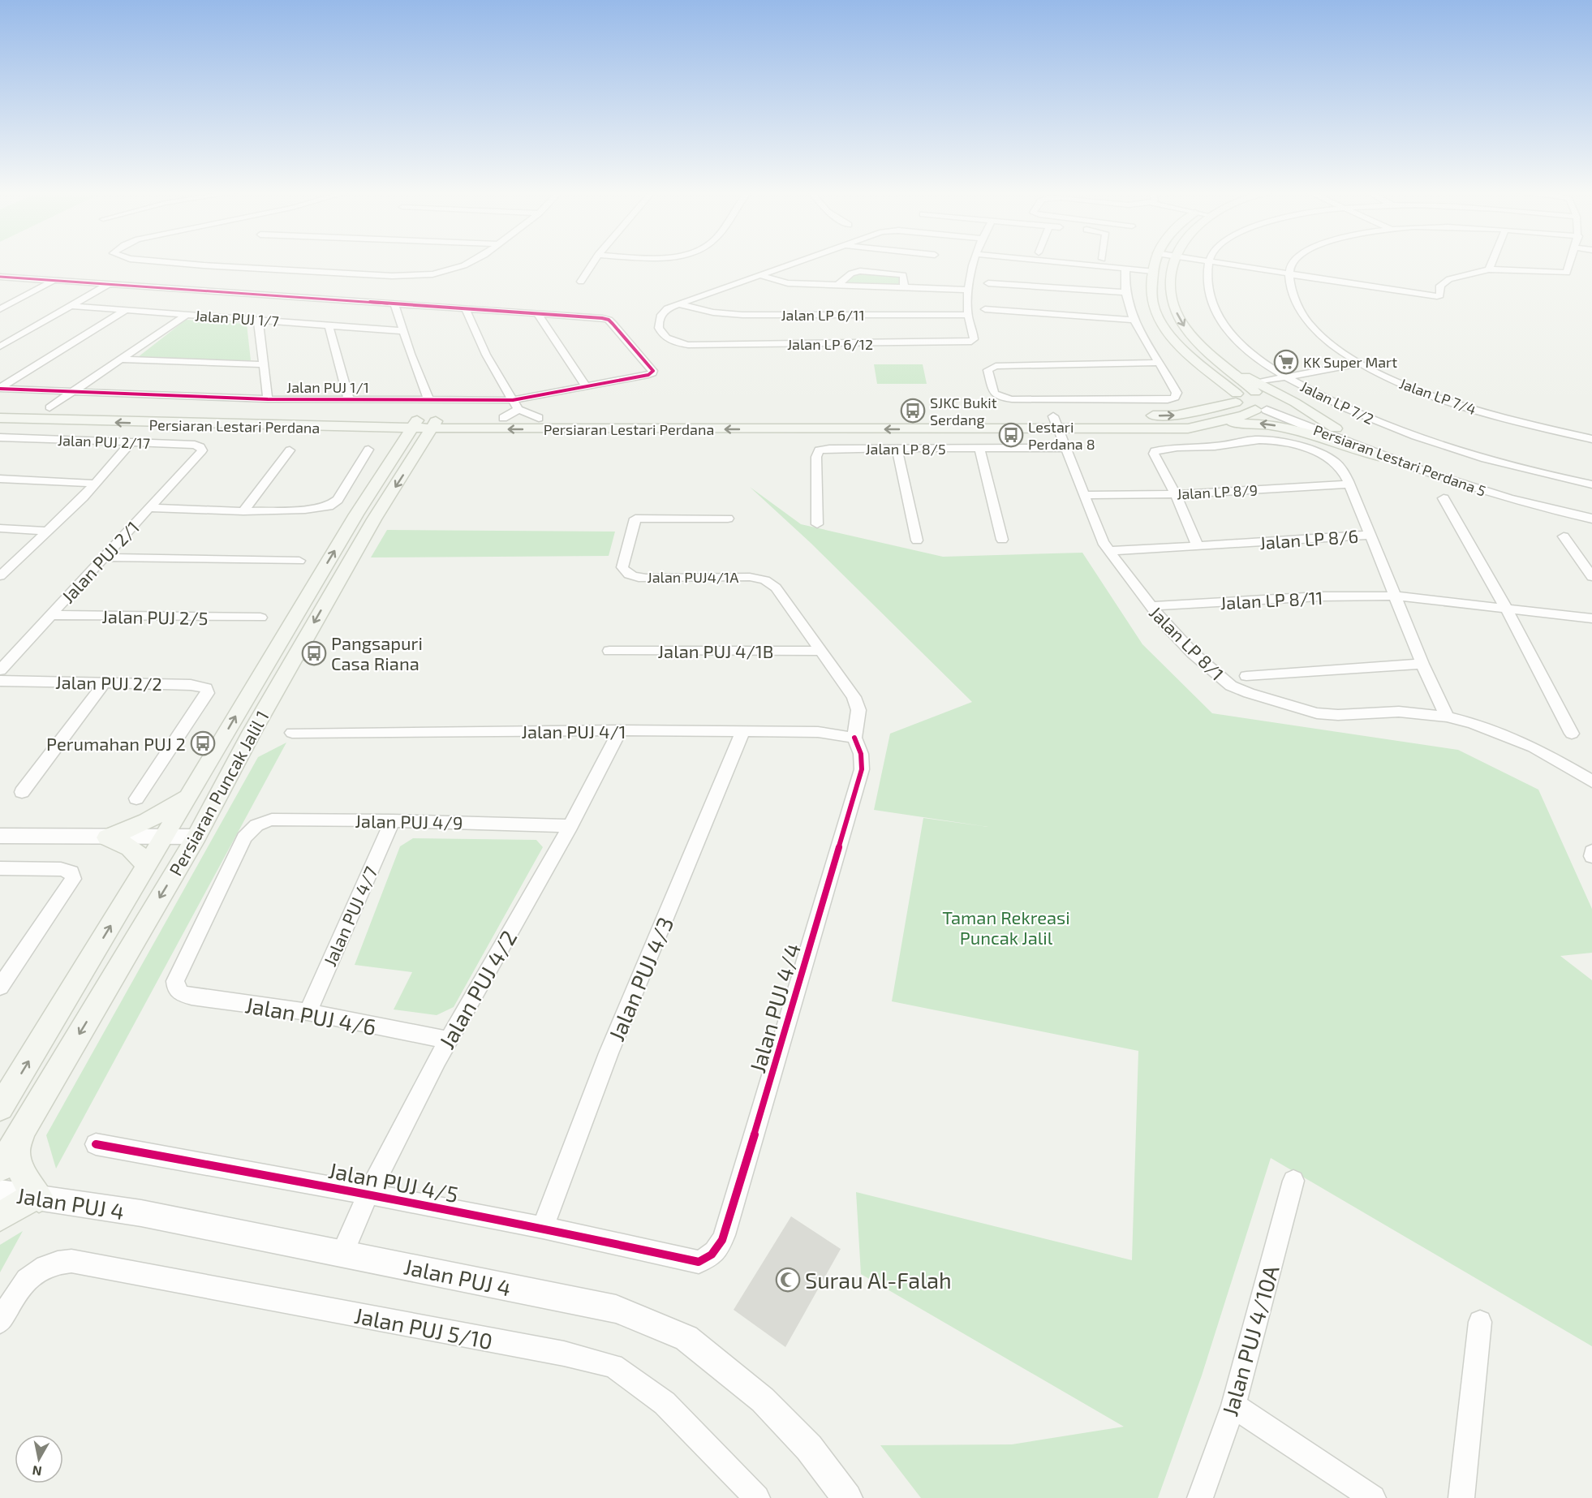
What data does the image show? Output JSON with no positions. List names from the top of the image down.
{
  "streets": {
    "main road": ["Persiaran Lestari Perdana", "Persiaran Lestari Perdana 5", "Persiaran Puncak Jalil 1"],
    "street": [
      "Jalan LP 6/11",
      "Jalan PUJ 1/7",
      "Jalan LP 6/12",
      "Jalan PUJ 1/1",
      "Jalan LP 7/4",
      "Jalan LP 7/2",
      "Jalan PUJ 2/17",
      "Jalan LP 8/5",
      "Jalan LP 8/9",
      "Jalan LP 8/6",
      "Jalan PUJ 2/1",
      "Jalan PUJ4/1A",
      "Jalan LP 8/11",
      "Jalan PUJ 2/5",
      "Jalan LP 8/1",
      "Jalan PUJ 4/1B",
      "Jalan PUJ 2/2",
      "Jalan PUJ 4/1",
      "Jalan PUJ 4/9",
      "Jalan PUJ 4/7",
      "Jalan PUJ 4/3",
      "Jalan PUJ 4/2",
      "Jalan PUJ 4/4",
      "Jalan PUJ 4/6",
      "Jalan PUJ 4/5",
      "Jalan PUJ 4",
      "Jalan PUJ 5/10",
      "Jalan PUJ 4/10A"
    ]
  },
  "crossings": [
    ["Jalan LP 6/11", "Jalan LP 6/12"],
    ["Persiaran Lestari Perdana", "Persiaran Lestari Perdana 5"],
    ["Persiaran Lestari Perdana", "Jalan LP 8/1"],
    ["Persiaran Lestari Perdana", "Persiaran Puncak Jalil 1"],
    ["Jalan PUJ 2/17", "Jalan PUJ 2/1"],
    ["Jalan LP 8/5", "Jalan LP 8/1"],
    ["Jalan LP 8/9", "Jalan LP 8/1"],
    ["Jalan LP 8/6", "Jalan LP 8/11"],
    ["Jalan LP 8/6", "Jalan LP 8/1"],
    ["Jalan PUJ 2/1", "Jalan PUJ 2/5"],
    ["Jalan PUJ4/1A", "Jalan PUJ 4/1B"],
    ["Jalan LP 8/11", "Jalan LP 8/1"],
    ["Jalan PUJ 4/1", "Jalan PUJ 4/3"],
    ["Jalan PUJ 4/1", "Jalan PUJ 4/2"],
    ["Jalan PUJ 4/1", "Jalan PUJ 4/4"],
    ["Jalan PUJ 4/9", "Jalan PUJ 4/7"],
    ["Jalan PUJ 4/9", "Jalan PUJ 4/2"],
    ["Jalan PUJ 4/9", "Jalan PUJ 4/6"],
    ["Jalan PUJ 4/7", "Jalan PUJ 4/6"],
    ["Jalan PUJ 4/3", "Jalan PUJ 4/5"],
    ["Jalan PUJ 4/2", "Jalan PUJ 4/6"],
    ["Jalan PUJ 4/2", "Jalan PUJ 4/5"],
    ["Jalan PUJ 4/2", "Jalan PUJ 4"],
    ["Jalan PUJ 4/4", "Jalan PUJ 4/5"]
  ],
  "parks": ["Taman Rekreasi Puncak Jalil"],
  "places": {
    "supermarket": ["KK Super Mart"],
    "bus stop": [
      "SJKC Bukit Serdang",
      "Lestari Perdana 8",
      "Pangsapuri Casa Riana",
      "Perumahan PUJ 2"
    ],
    "mosque": ["Surau Al-Falah"]
  },
  "north": "bottom"
}
